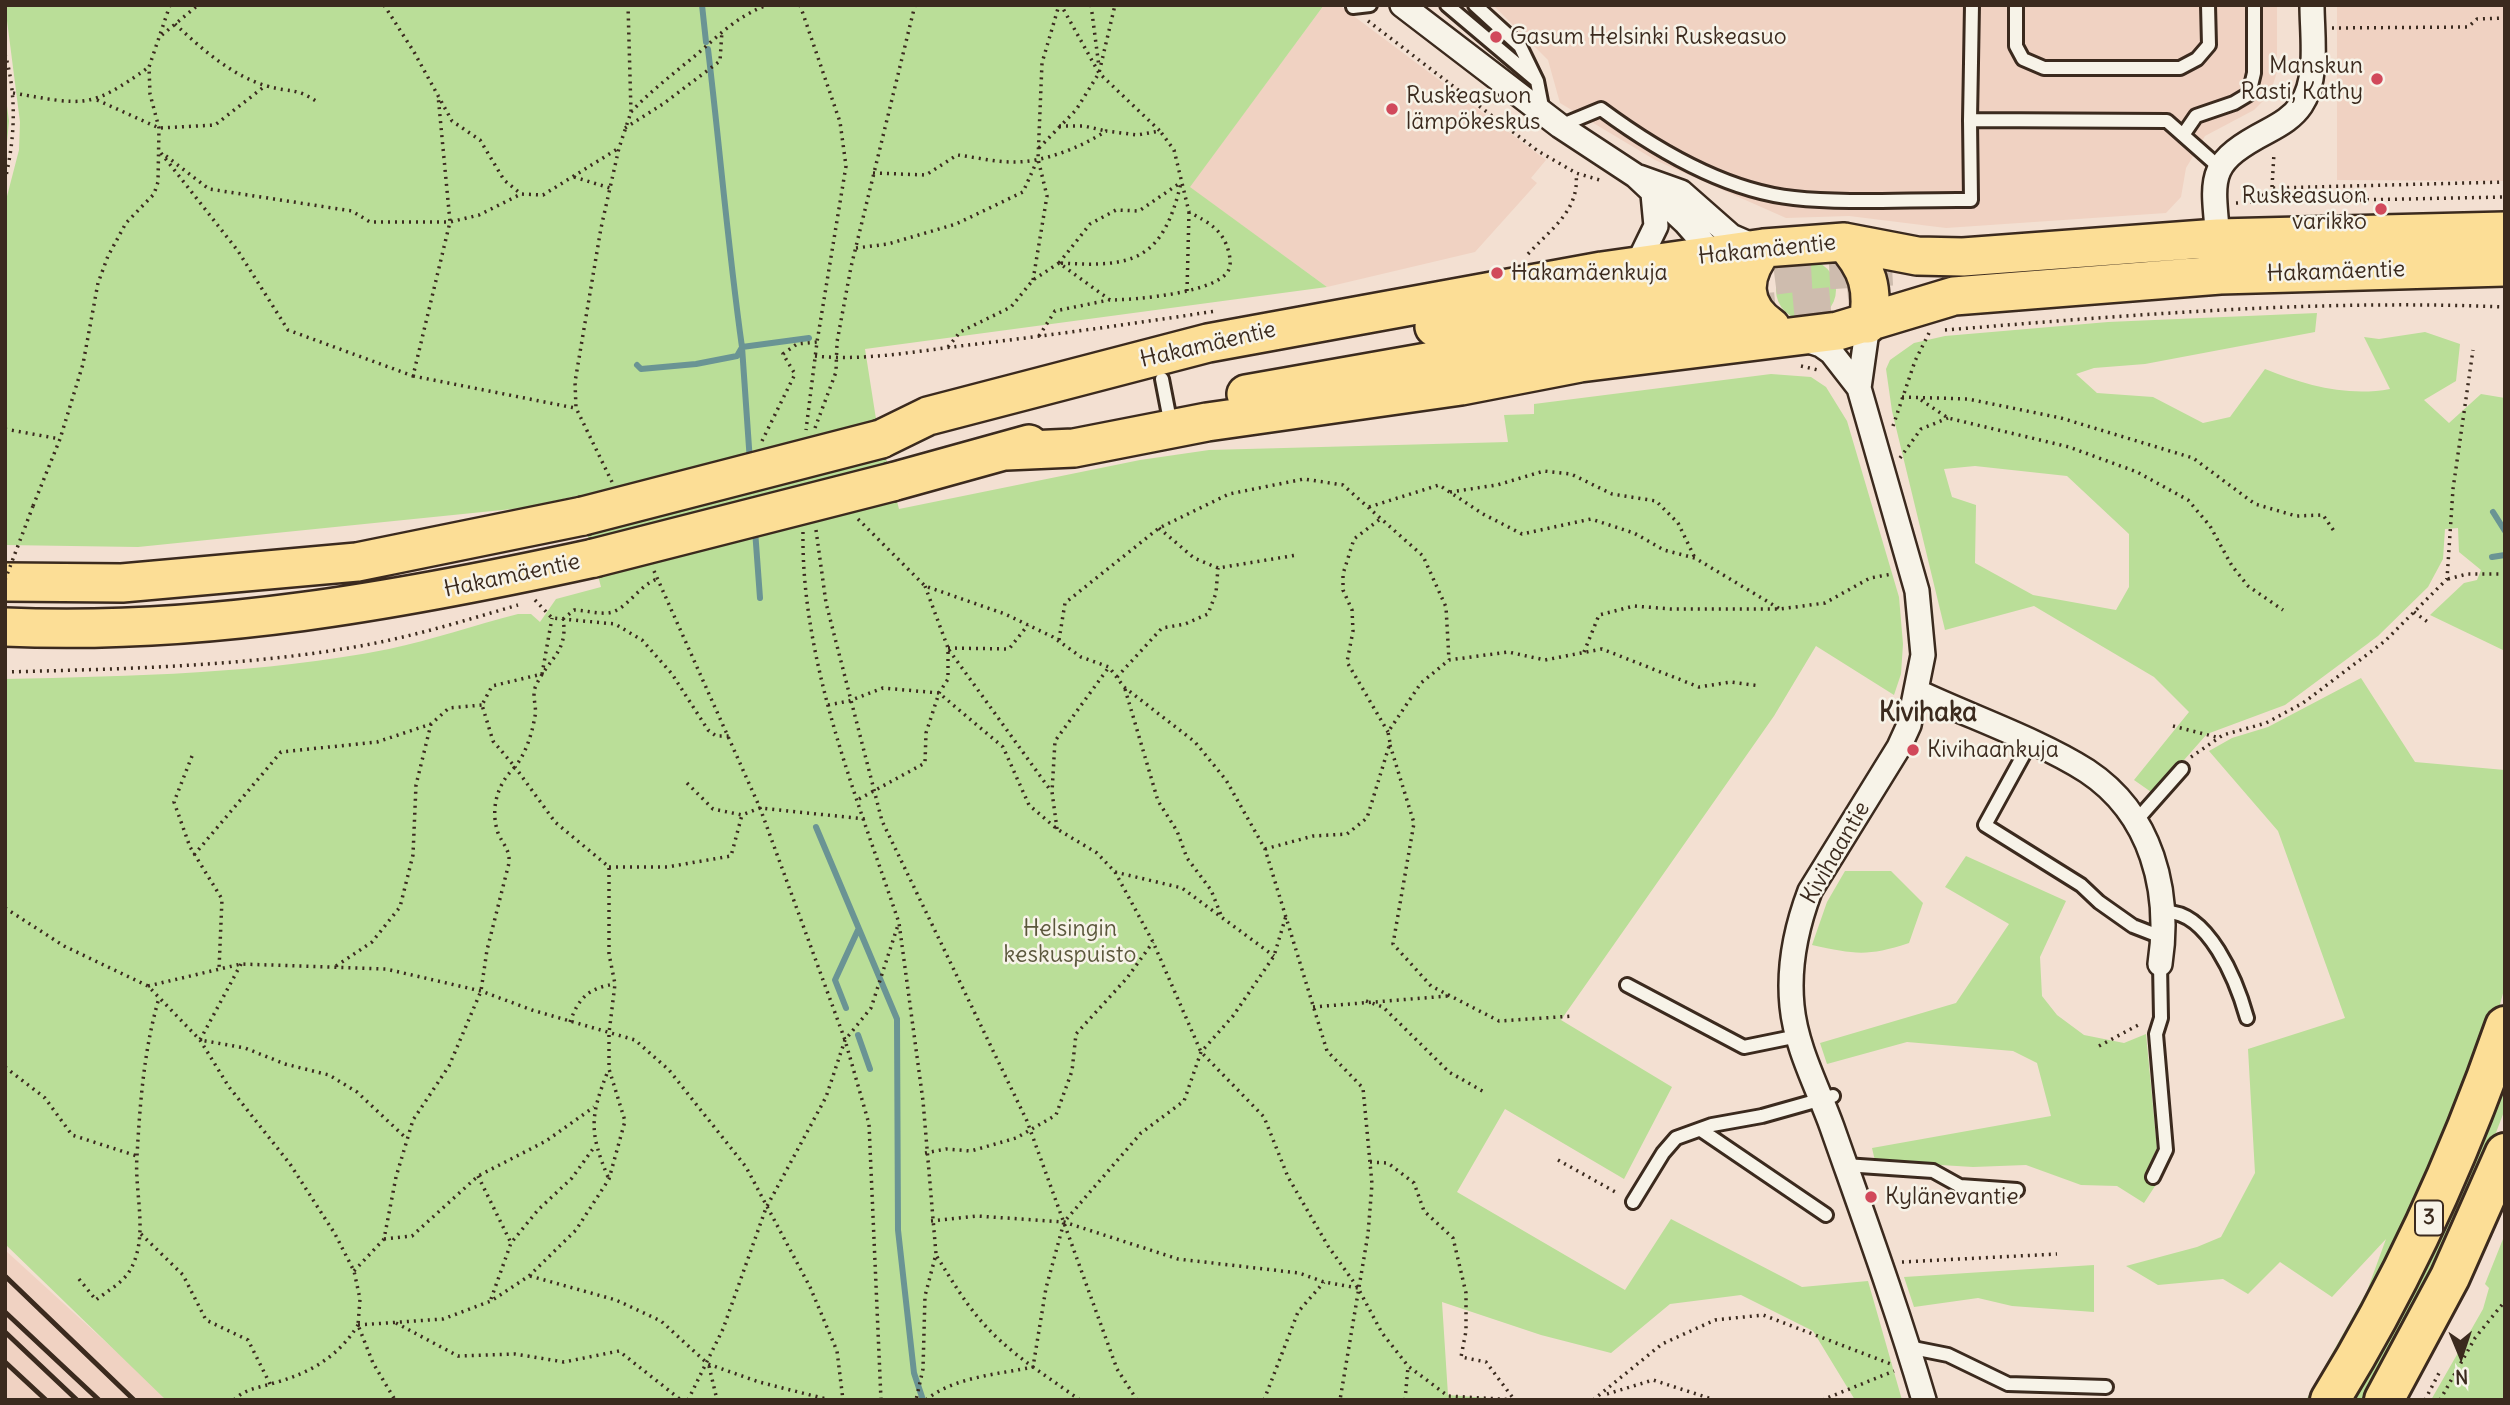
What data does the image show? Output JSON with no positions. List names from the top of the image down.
{
  "streets": {
    "highway": ["3"],
    "main road": ["Hakamäentie"],
    "street": ["Kivihaantie"]
  },
  "crossings": [
    ["Hakamäentie", "Kivihaantie"]
  ],
  "districts": ["Kivihaka"],
  "parks": ["Helsingin keskuspuisto"],
  "places": [
    "Gasum Helsinki Ruskeasuo",
    "Manskun Rasti, Kathy",
    "Ruskeasuon lämpökeskus",
    "Ruskeasuon varikko",
    "Hakamäenkuja",
    "Kivihaankuja",
    "Kylänevantie"
  ],
  "north": "bottom"
}
